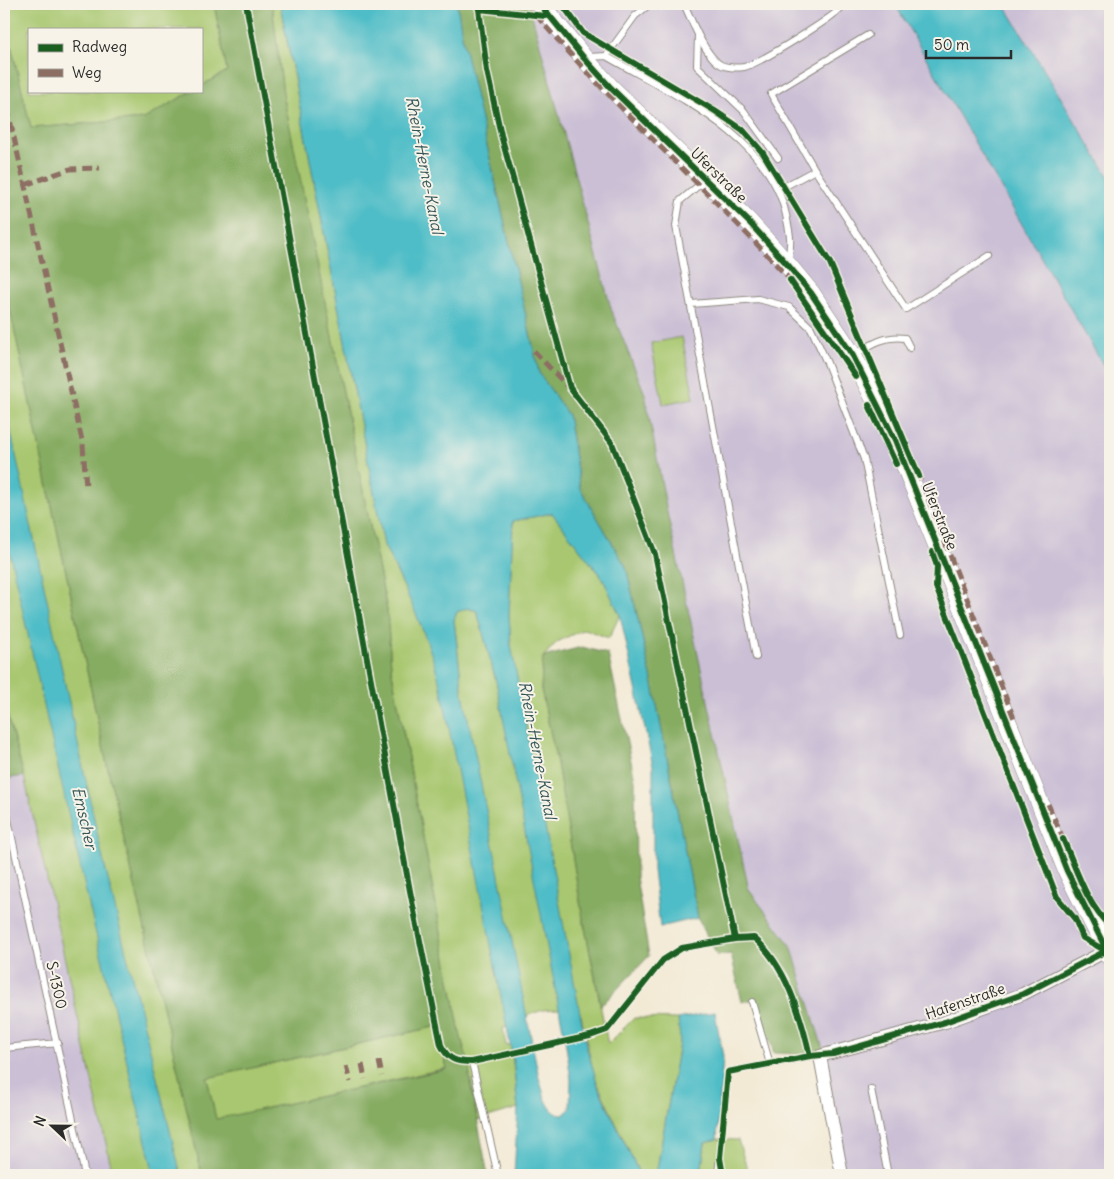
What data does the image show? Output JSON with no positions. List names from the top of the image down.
{
  "streets": {
    "main road": ["Uferstraße"],
    "street": ["Hafenstraße"],
    "lane": ["S-1300"]
  },
  "crossings": [
    ["Uferstraße", "Hafenstraße"]
  ],
  "water": ["Rhein-Herne-Kanal", "Emscher"],
  "legend": ["Radweg", "Weg"],
  "scale_bar": "50 m",
  "north": "left"
}
